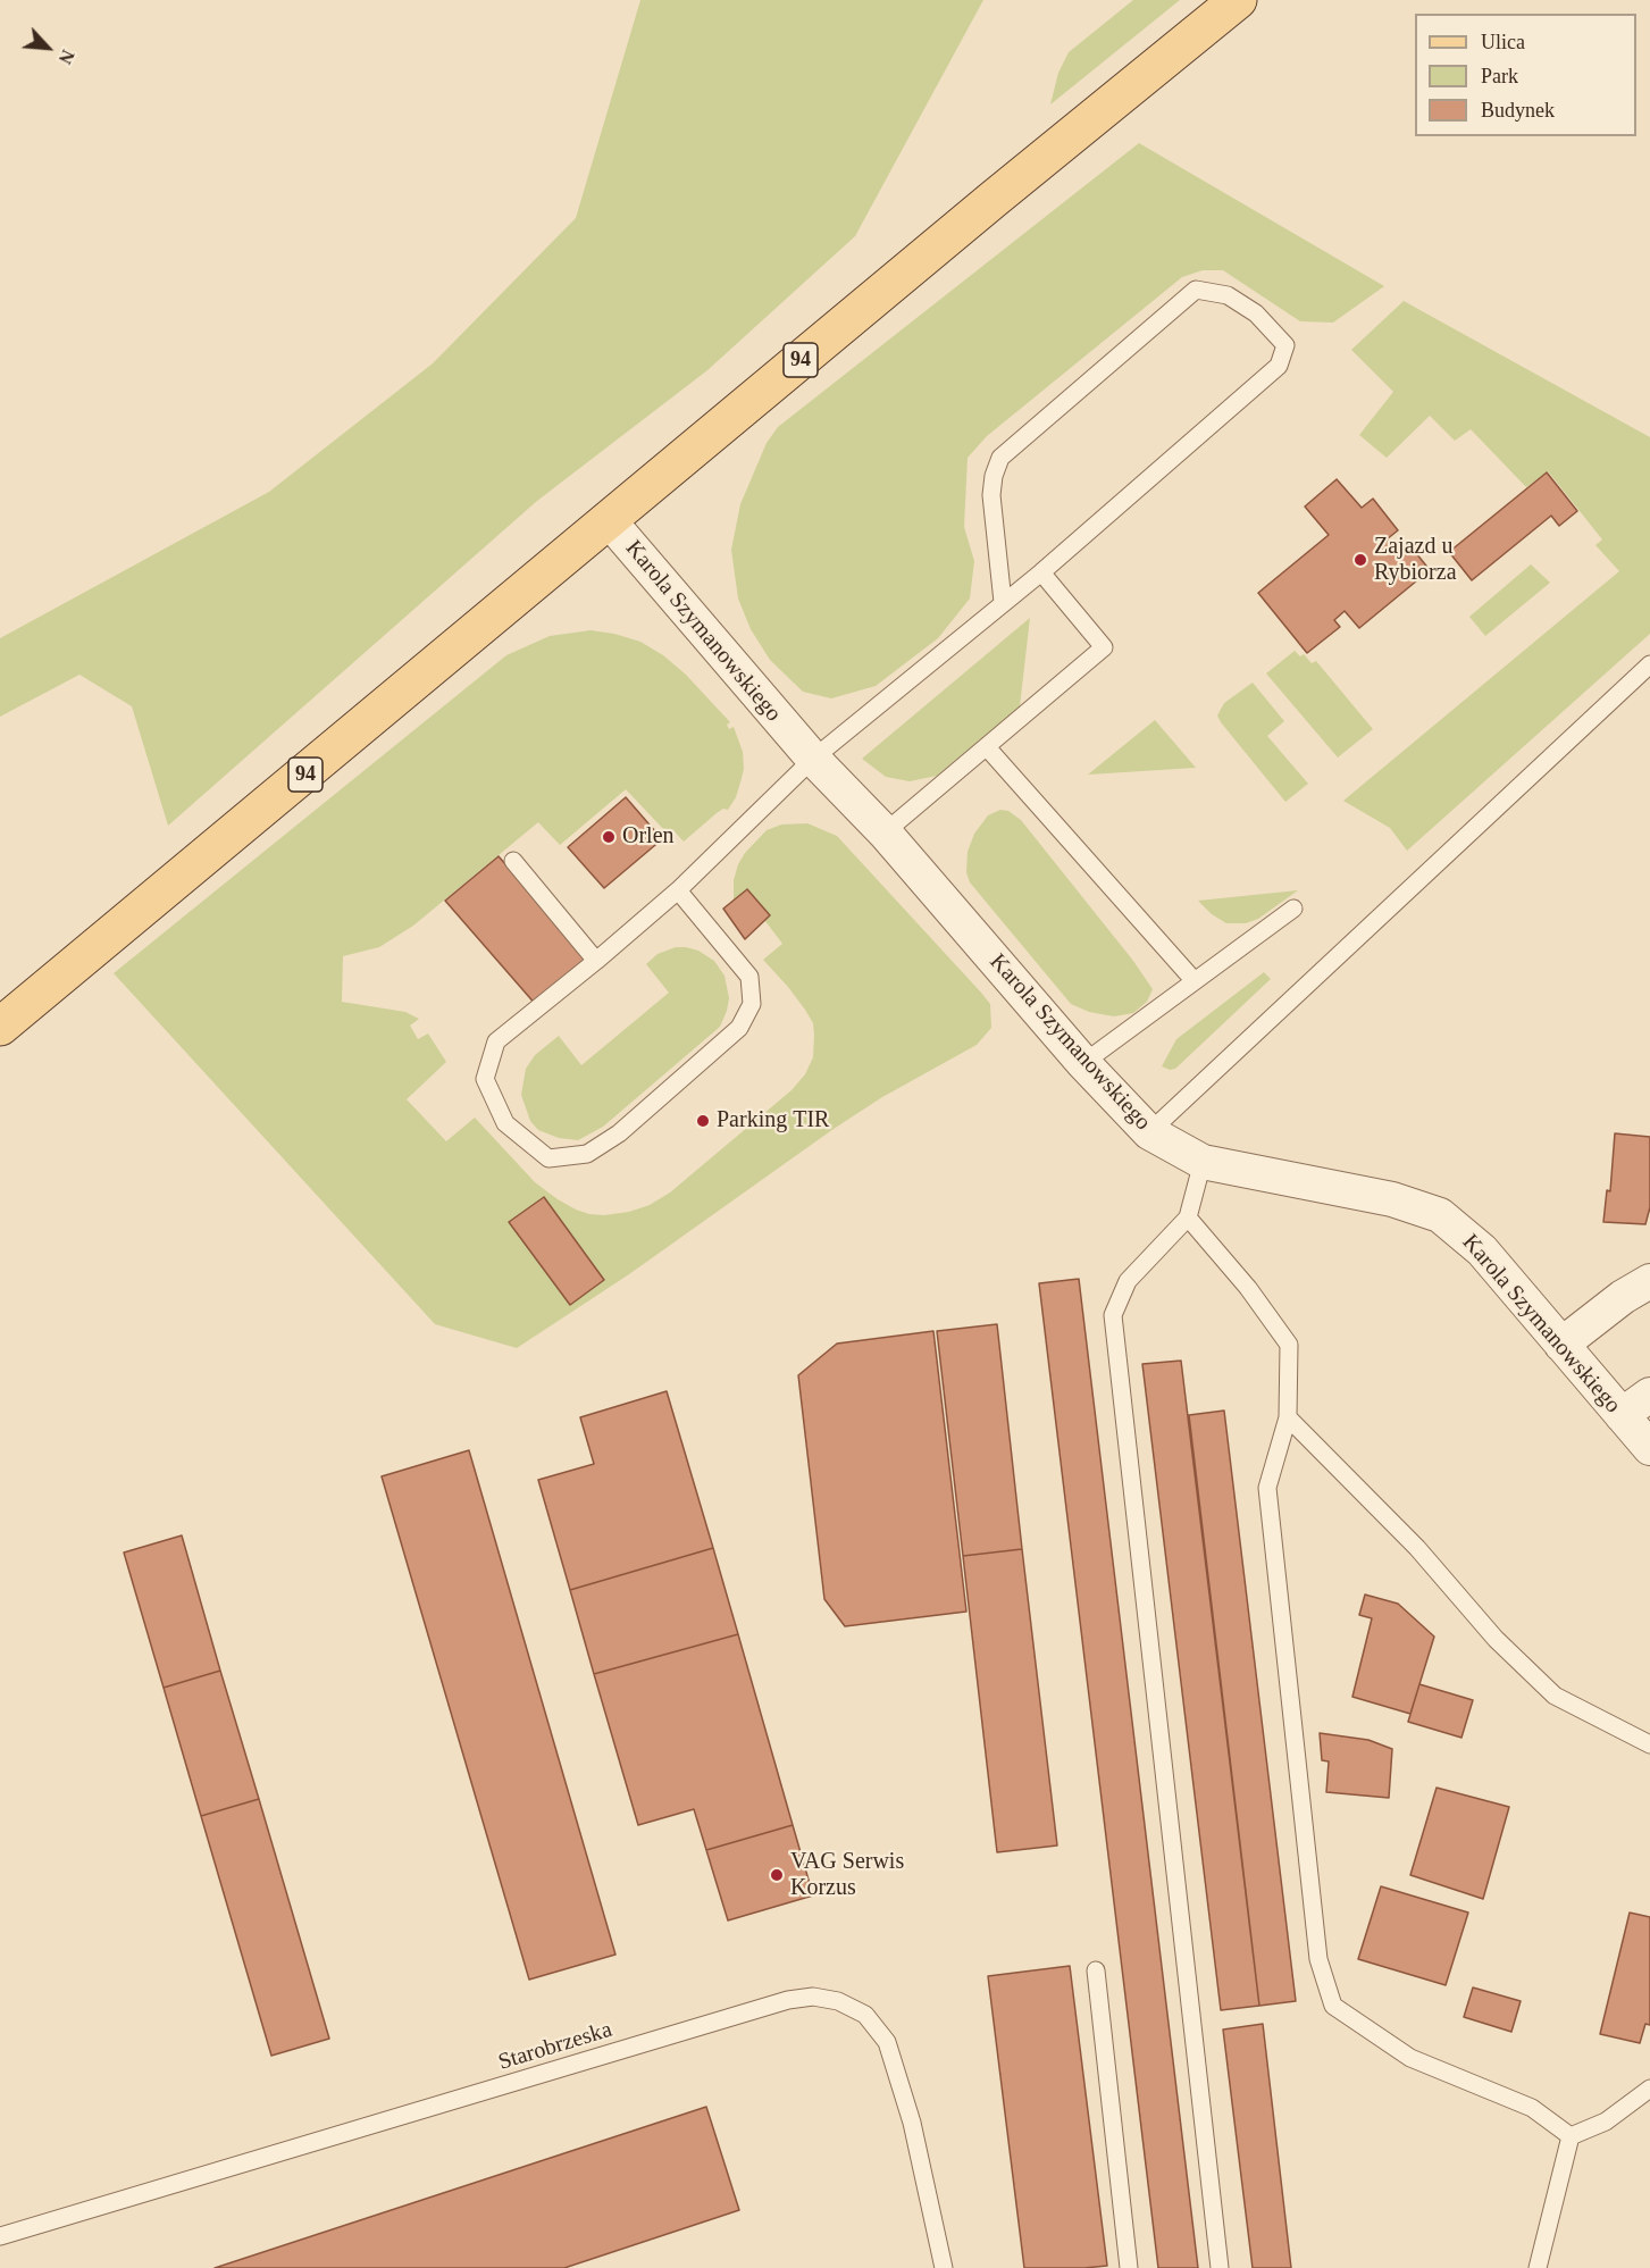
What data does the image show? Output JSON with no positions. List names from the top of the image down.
{
  "streets": {
    "main road": ["94"],
    "street": ["Karola Szymanowskiego"],
    "lane": ["Starobrzeska"]
  },
  "crossings": [
    ["94", "Karola Szymanowskiego"]
  ],
  "places": [
    "Zajazd u Rybiorza",
    "Orlen",
    "Parking TIR",
    "VAG Serwis Korzus"
  ],
  "legend": ["Ulica", "Park", "Budynek"],
  "north": "bottom right"
}
